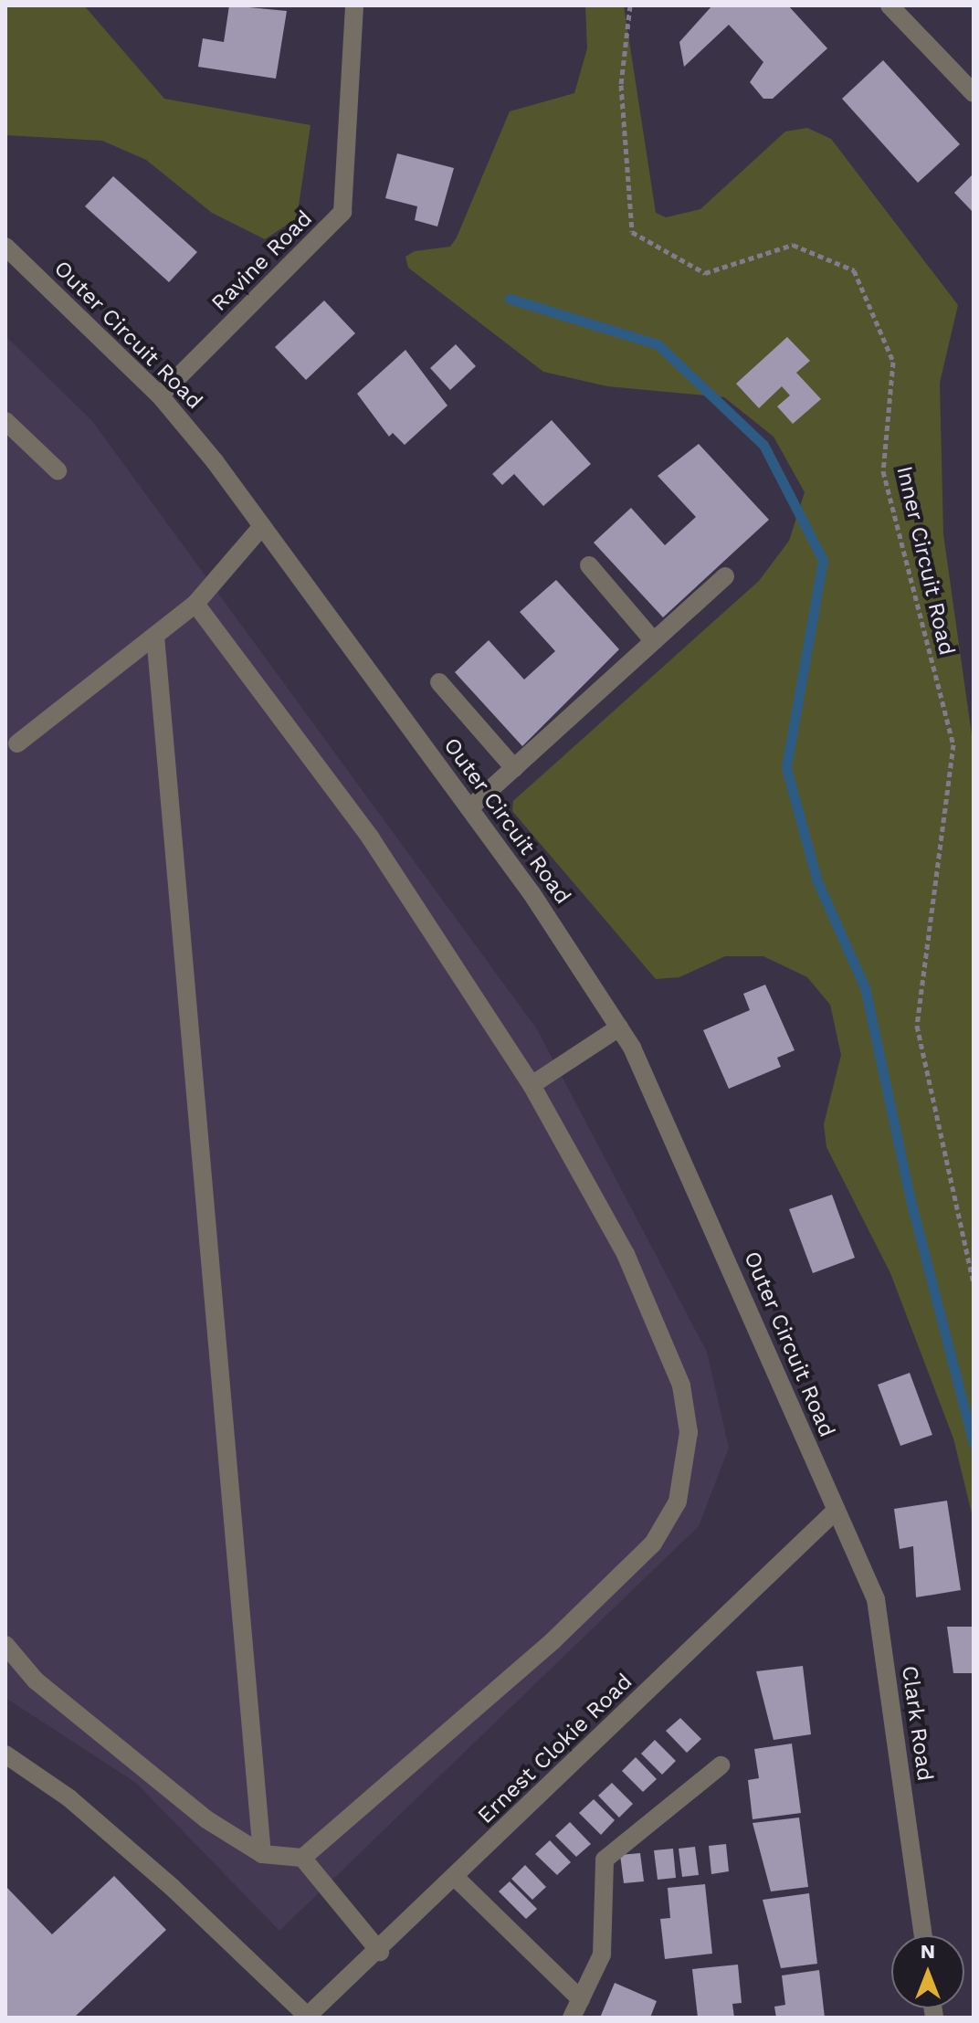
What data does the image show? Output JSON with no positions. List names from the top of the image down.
{
  "streets": {
    "street": [
      "Ravine Road",
      "Outer Circuit Road",
      "Clark Road",
      "Ernest Clokie Road"
    ],
    "path": ["Inner Circuit Road"]
  },
  "crossings": [
    ["Ravine Road", "Outer Circuit Road"],
    ["Outer Circuit Road", "Clark Road"],
    ["Outer Circuit Road", "Ernest Clokie Road"],
    ["Clark Road", "Ernest Clokie Road"]
  ],
  "north": "top"
}
